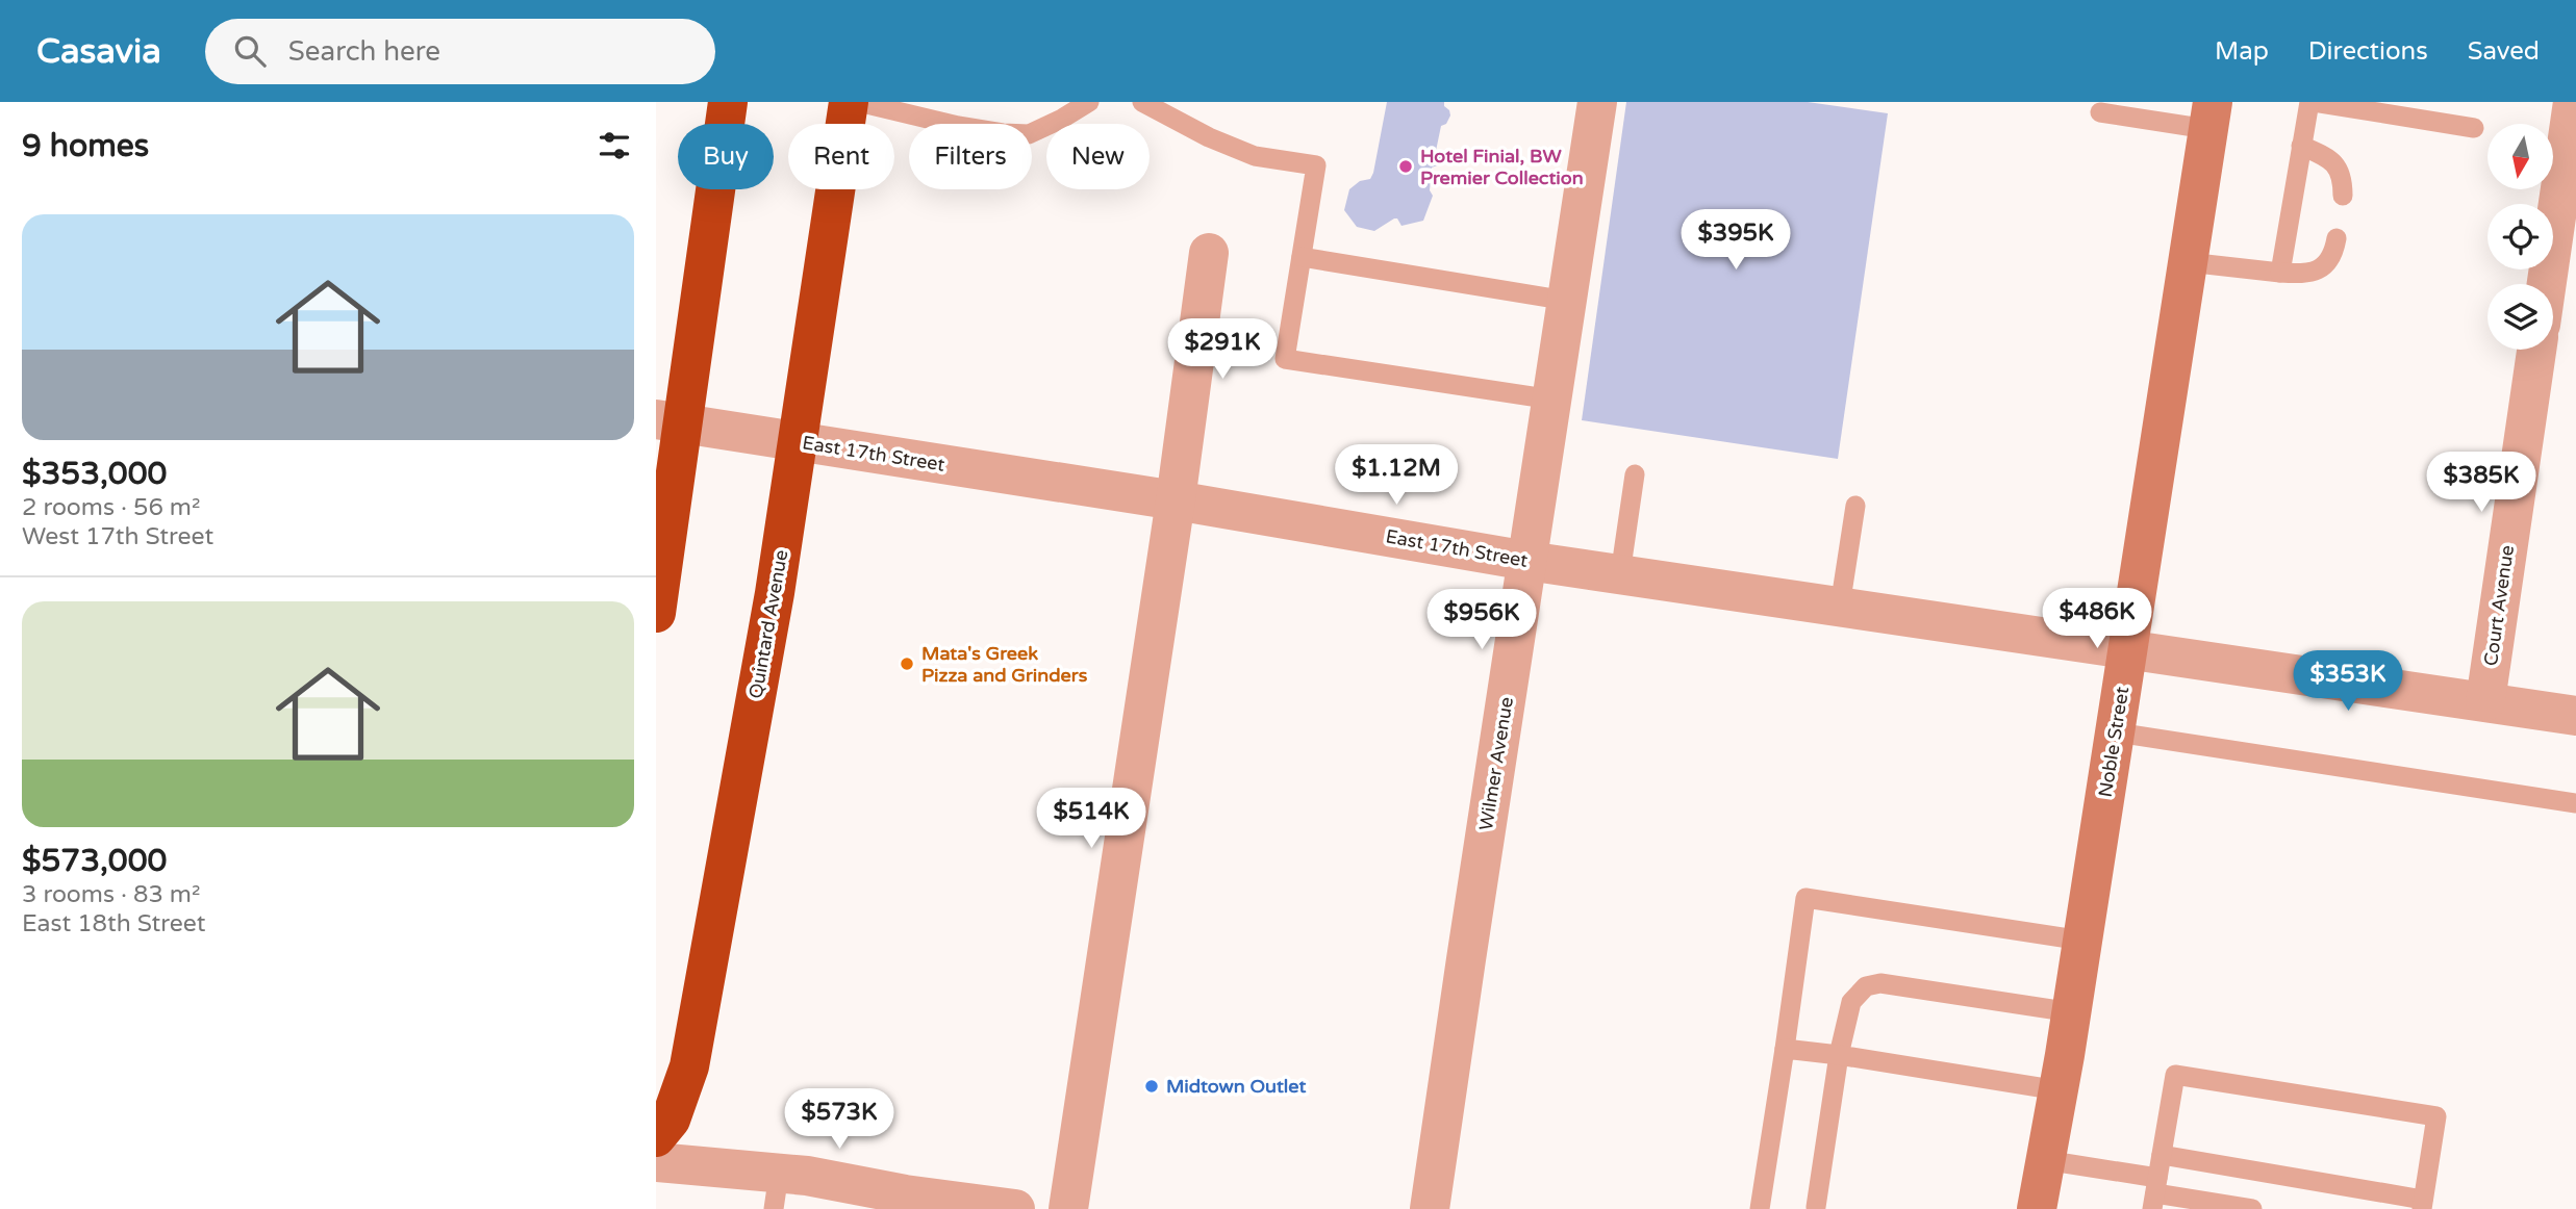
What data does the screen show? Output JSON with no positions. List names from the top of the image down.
{
  "streets": {
    "highway": ["Quintard Avenue"],
    "main road": ["Noble Street"],
    "street": ["East 17th Street", "Court Avenue", "Wilmer Avenue"]
  },
  "crossings": [
    ["East 17th Street", "Court Avenue"],
    ["East 17th Street", "Quintard Avenue"],
    ["East 17th Street", "Noble Street"],
    ["East 17th Street", "Wilmer Avenue"]
  ],
  "places": ["Hotel Finial, BW Premier Collection", "Mata's Greek Pizza and Grinders", "Midtown Outlet"],
  "north": "bottom",
  "page": {
    "header": "Casavia",
    "search": "Search here",
    "nav": ["Map", "Directions", "Saved"],
    "heading": "9 homes",
    "chip": [
      "Buy",
      "Rent",
      "Filters",
      "New"
    ],
    "list": [
      {
        "name": "$353,000",
        "note": "2 rooms · 56 m² · West 17th Street"
      },
      {
        "name": "$573,000",
        "note": "3 rooms · 83 m² · East 18th Street"
      }
    ],
    "price": [
      "$395K",
      "$291K",
      "$1.12M",
      "$385K",
      "$486K",
      "$956K",
      "$353K",
      "$514K",
      "$573K"
    ]
  }
}
